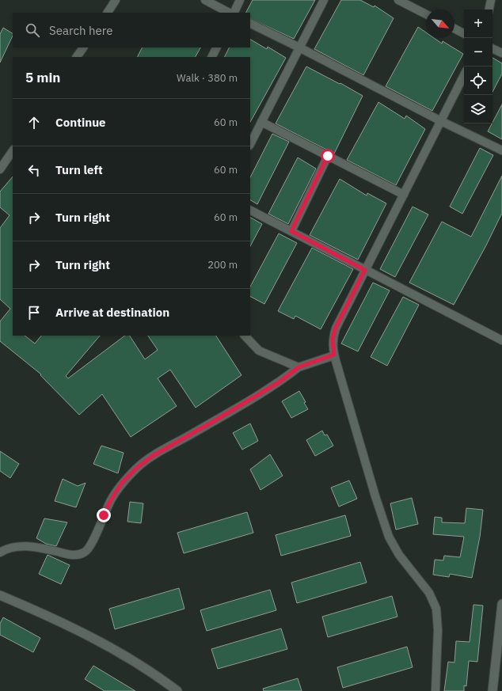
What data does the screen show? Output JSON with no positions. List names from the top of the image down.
{
  "north": "bottom right",
  "page": {
    "map_buttons": ["+", "−"],
    "search": "Search here",
    "heading": ["5 min", "Walk · 380 m"],
    "list": [
      ["Continue", "60 m"],
      ["Turn left", "60 m"],
      ["Turn right", "60 m"],
      ["Turn right", "200 m"],
      "Arrive at destination"
    ]
  }
}
